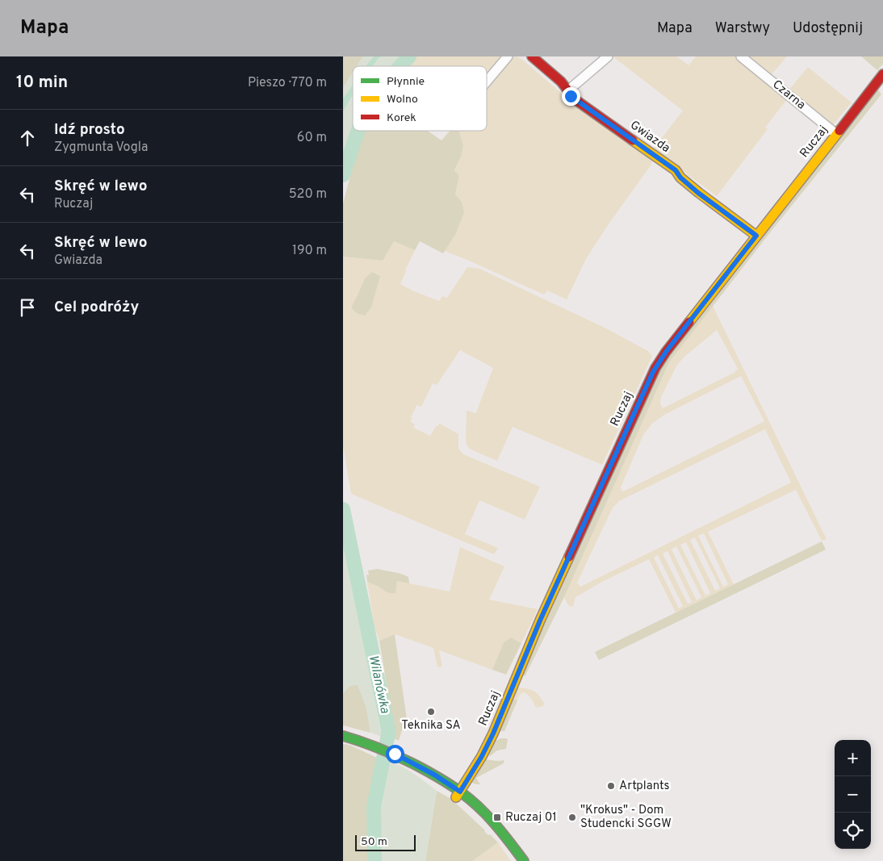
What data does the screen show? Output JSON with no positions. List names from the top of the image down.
{
  "streets": {
    "street": ["Czarna", "Gwiazda", "Ruczaj"]
  },
  "crossings": [
    ["Czarna", "Ruczaj"],
    ["Gwiazda", "Ruczaj"]
  ],
  "water": ["Wilanówka"],
  "places": {
    "other": ["Teknika SA", "Artplants", "\"Krokus\" - Dom Studencki SGGW"],
    "transit": ["Ruczaj 01"]
  },
  "legend": ["Płynnie", "Wolno", "Korek"],
  "scale_bar": "50 m",
  "page": {
    "header": "Mapa",
    "nav": ["Mapa", "Warstwy", "Udostępnij"],
    "heading": ["10 min", "Pieszo · 770 m"],
    "list": [
      ["Idź prosto", "Zygmunta Vogla", "60 m"],
      ["Skręć w lewo", "Ruczaj", "520 m"],
      ["Skręć w lewo", "Gwiazda", "190 m"],
      "Cel podróży"
    ],
    "map_buttons": ["+", "−"],
    "scale": "50 m"
  }
}
